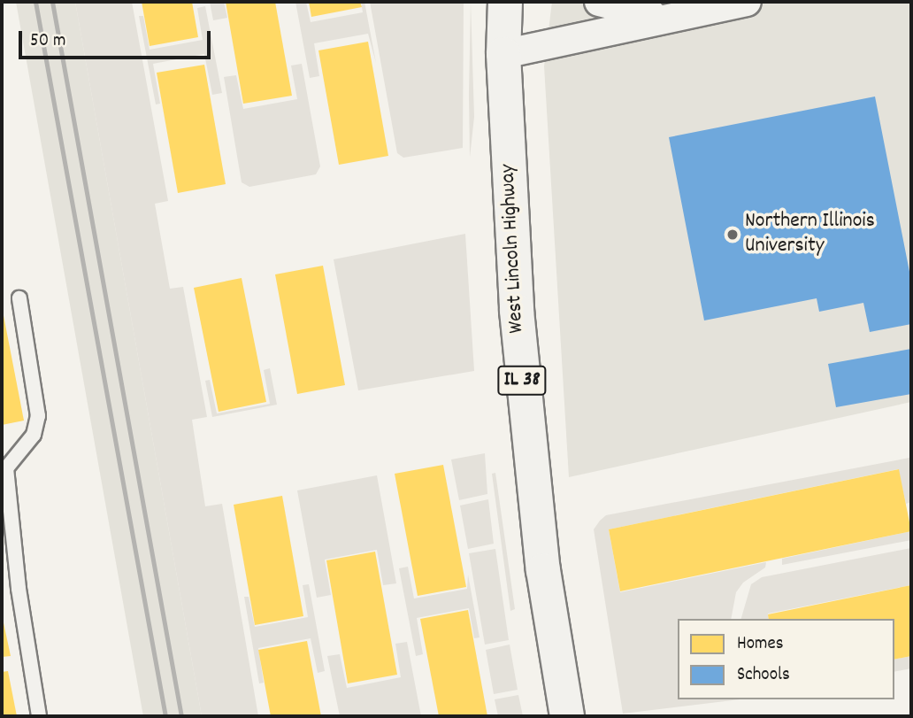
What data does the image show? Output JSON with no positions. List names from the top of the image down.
{
  "streets": {
    "main road": ["West Lincoln Highway", "IL 38"]
  },
  "places": ["Northern Illinois University"],
  "legend": ["Homes", "Schools"],
  "scale_bar": "50 m"
}
